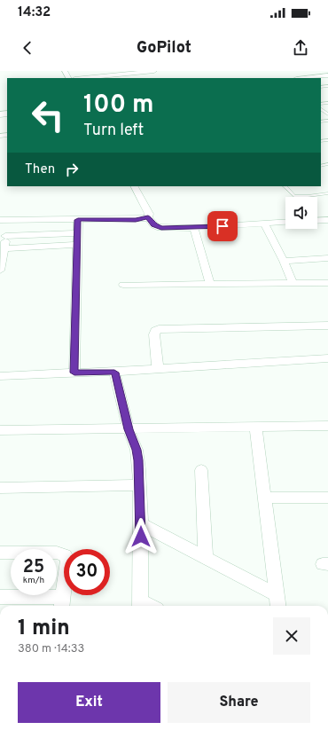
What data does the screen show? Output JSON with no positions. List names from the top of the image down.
{
  "page": {
    "status": "14:32",
    "header": "GoPilot",
    "turn": ["100 m", "Turn left"],
    "then": "Then",
    "speed": "25 km/h",
    "limit": "30",
    "heading": ["1 min", "380 m · 14:33"],
    "buttons": ["Exit", "Share"]
  }
}
